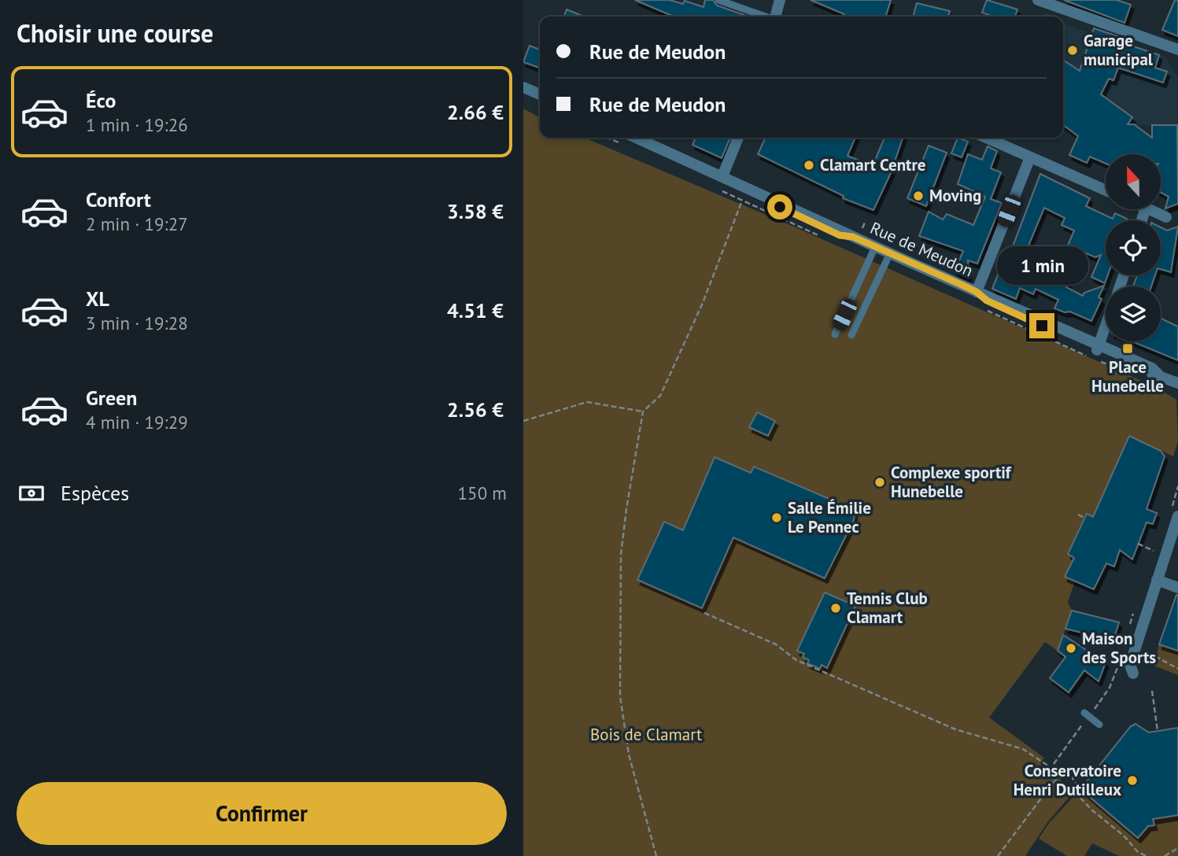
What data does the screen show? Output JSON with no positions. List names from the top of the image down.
{
  "streets": {
    "street": ["Rue de Meudon"]
  },
  "parks": ["Bois de Clamart"],
  "places": {
    "other": [
      "Garage municipal",
      "Clamart Centre",
      "Moving",
      "Complexe sportif Hunebelle",
      "Salle Émilie Le Pennec",
      "Tennis Club Clamart",
      "Maison des Sports",
      "Conservatoire Henri Dutilleux"
    ],
    "transit": ["Place Hunebelle"]
  },
  "north": "top",
  "page": {
    "heading": "Choisir une course",
    "banner": ["Rue de Meudon", "Rue de Meudon"],
    "list": [
      {
        "name": "Éco",
        "note": "1 min · 19:26",
        "value": "2.66 €"
      },
      {
        "name": "Confort",
        "note": "2 min · 19:27",
        "value": "3.58 €"
      },
      {
        "name": "XL",
        "note": "3 min · 19:28",
        "value": "4.51 €"
      },
      {
        "name": "Green",
        "note": "4 min · 19:29",
        "value": "2.56 €"
      }
    ],
    "bubble": "1 min",
    "pay": ["Espèces", "150 m"],
    "buttons": "Confirmer"
  }
}
